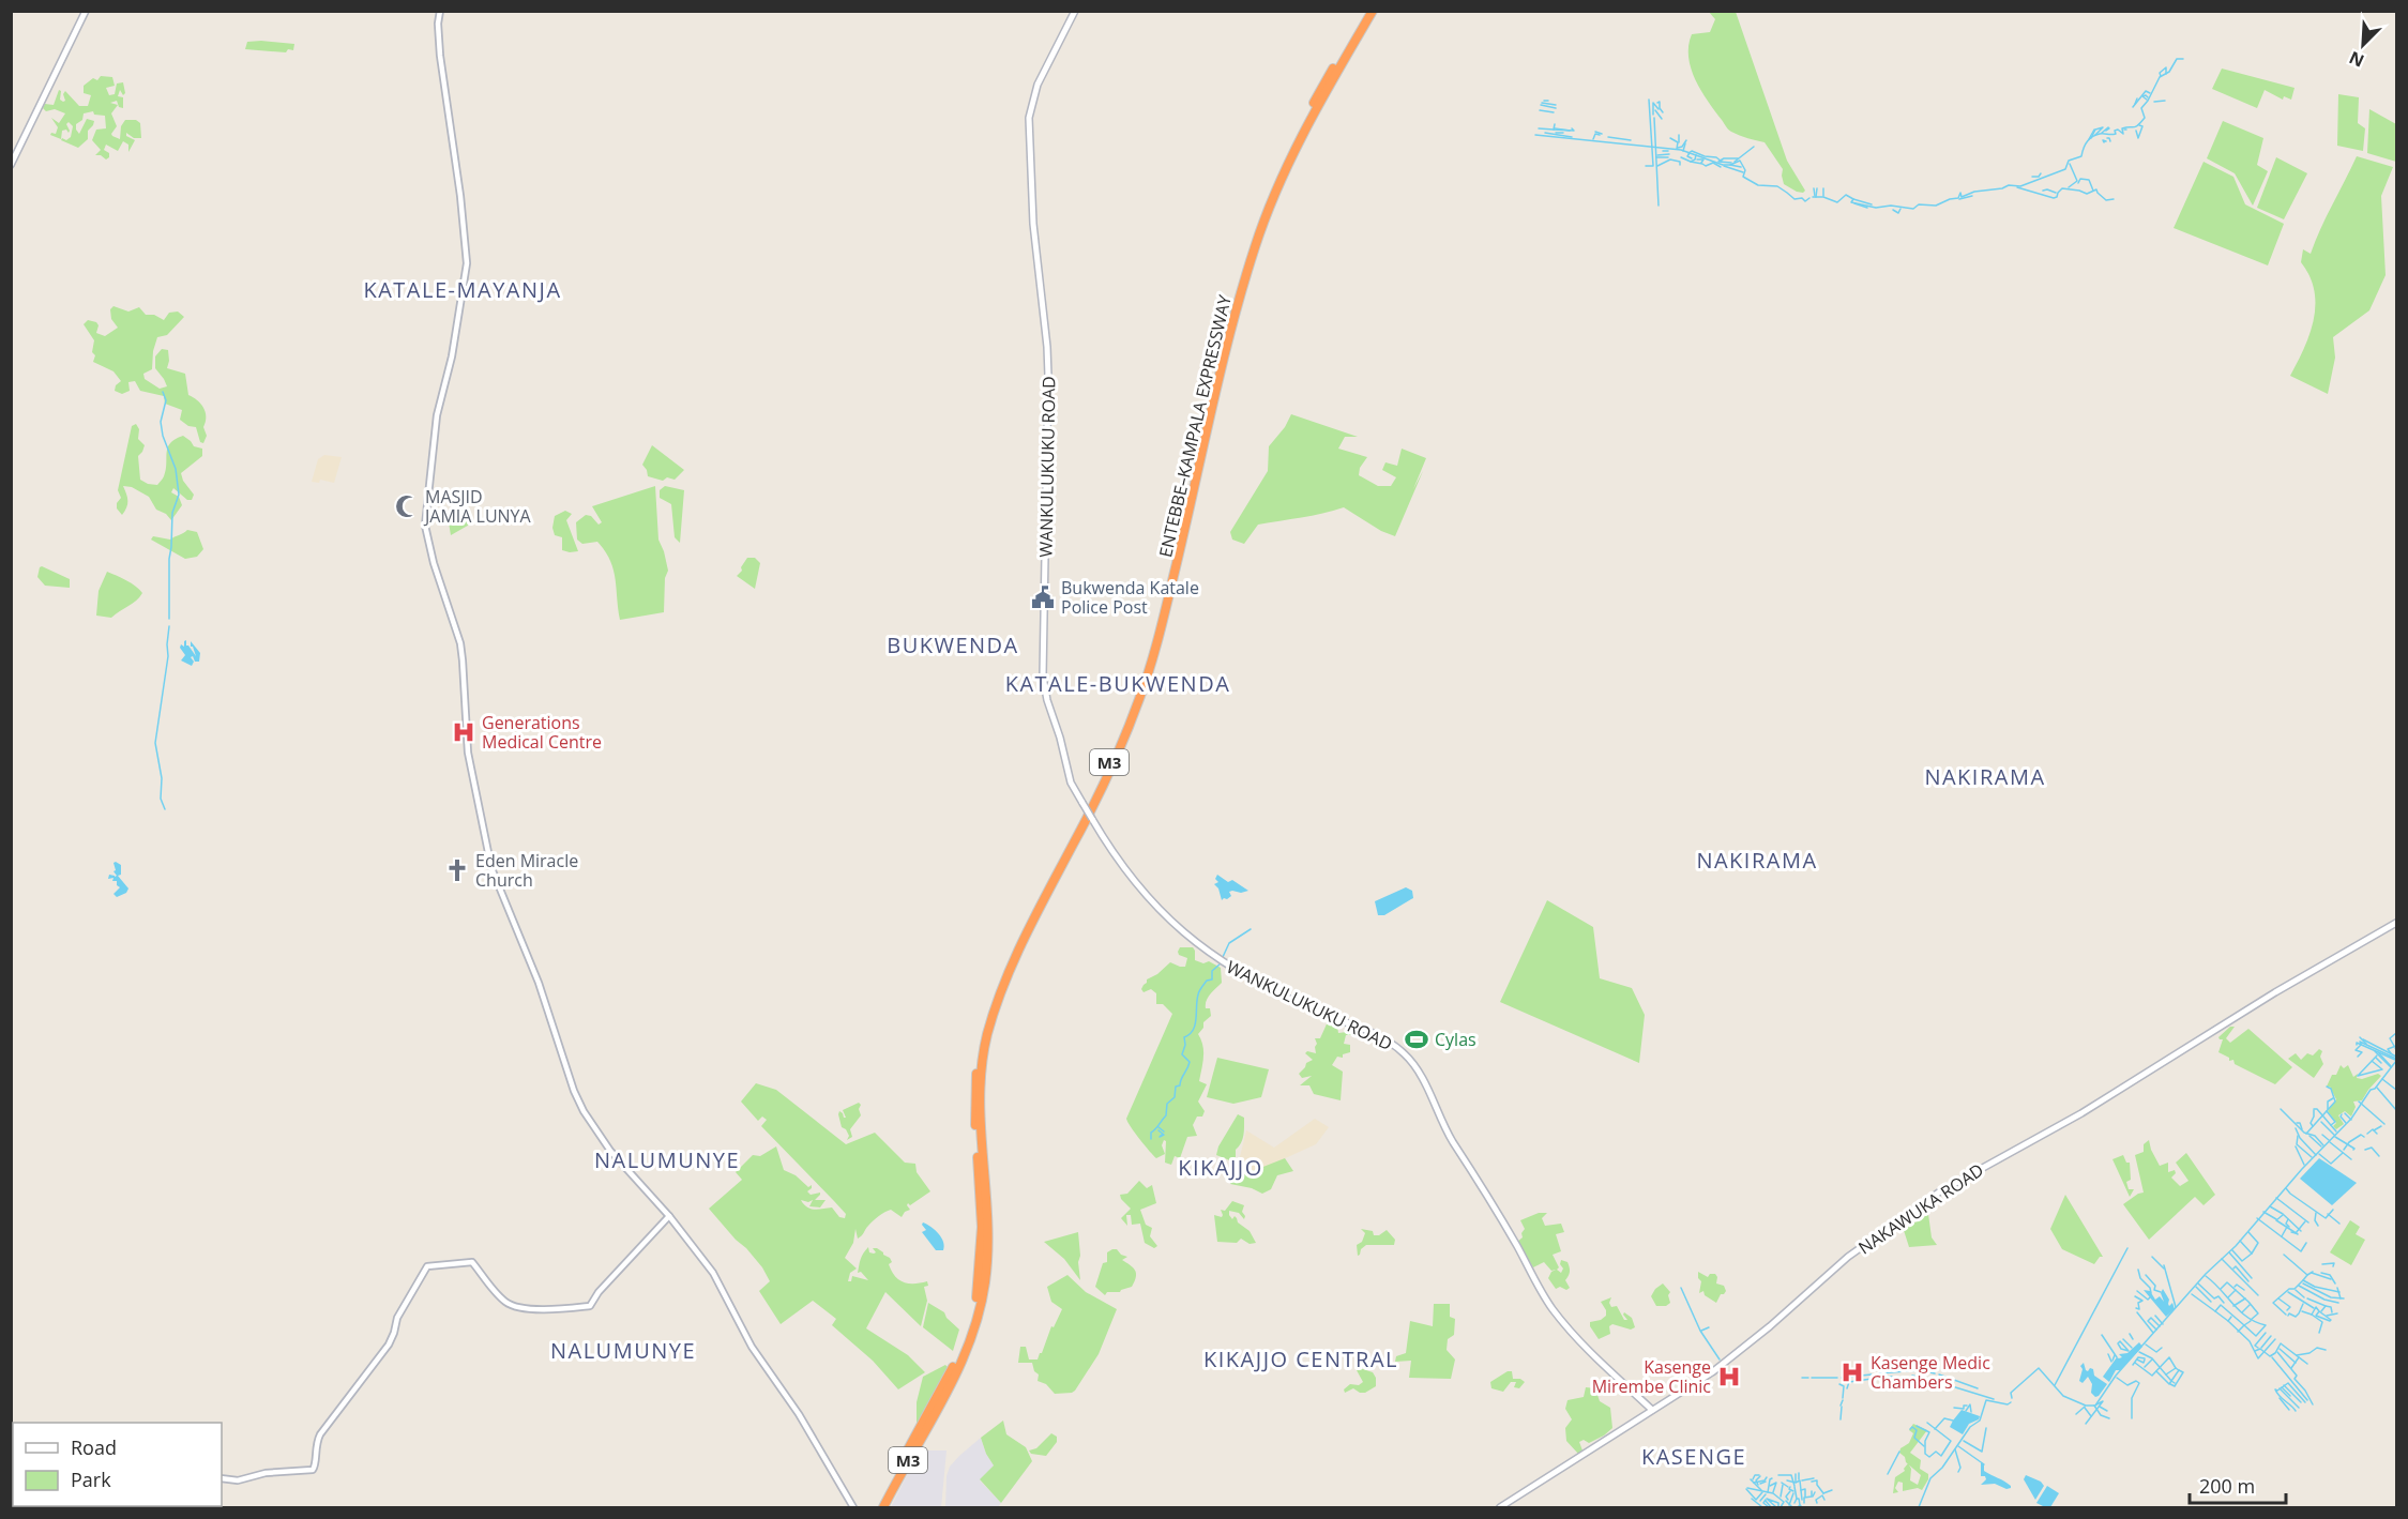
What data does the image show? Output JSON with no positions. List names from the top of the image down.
{
  "streets": {
    "highway": ["ENTEBBE–KAMPALA EXPRESSWAY", "M3"],
    "main road": ["WANKULUKUKU ROAD", "NAKAWUKA ROAD"]
  },
  "crossings": [
    ["WANKULUKUKU ROAD", "NAKAWUKA ROAD"]
  ],
  "districts": [
    "KATALE-MAYANJA",
    "BUKWENDA",
    "KATALE-BUKWENDA",
    "NAKIRAMA",
    "NAKIRAMA",
    "NALUMUNYE",
    "KIKAJJO",
    "NALUMUNYE",
    "KIKAJJO CENTRAL",
    "KASENGE"
  ],
  "places": {
    "mosque": ["MASJID JAMIA LUNYA"],
    "public building": ["Bukwenda Katale Police Post"],
    "hospital": ["Generations Medical Centre", "Kasenge Medic Chambers", "Kasenge Mirembe Clinic"],
    "church": ["Eden Miracle Church"],
    "sports": ["Cylas"]
  },
  "legend": ["Road", "Park"],
  "scale_bar": "200 m",
  "north": "bottom left"
}
